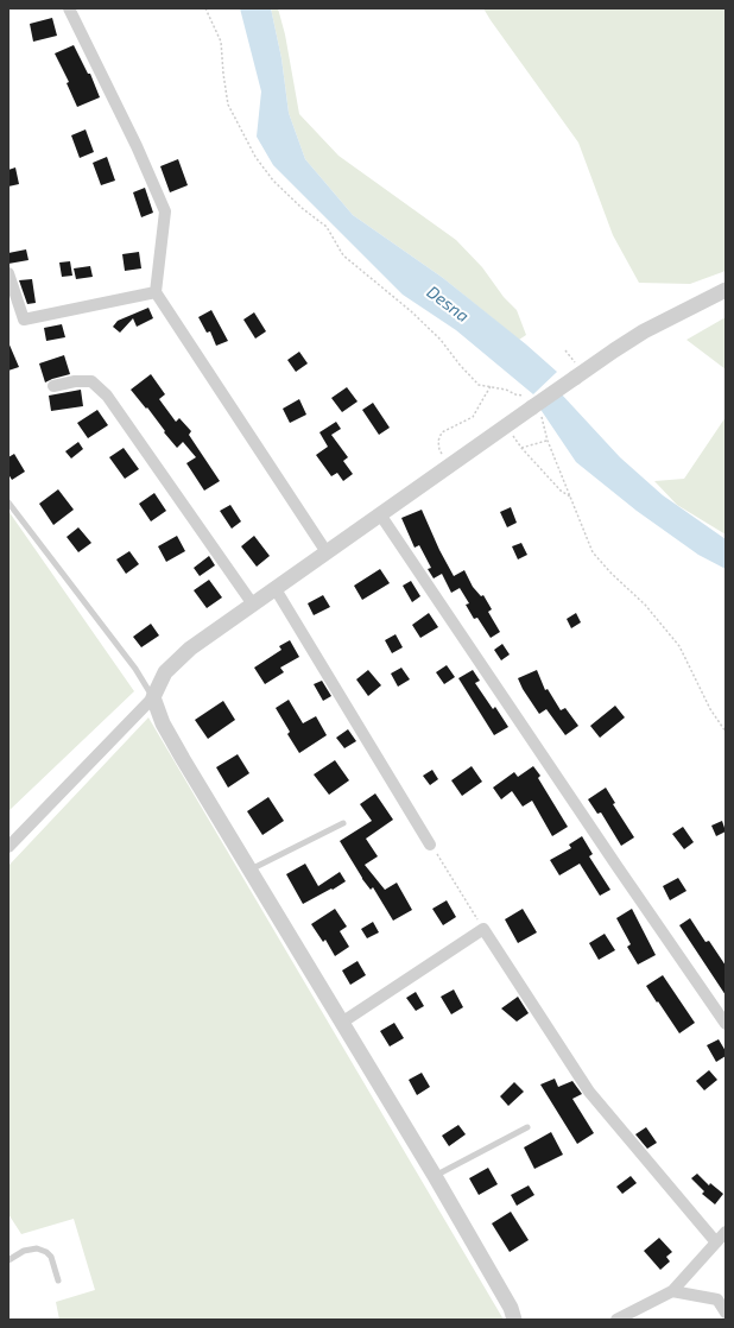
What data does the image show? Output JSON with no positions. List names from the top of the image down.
{
  "water": ["Desna"]
}
